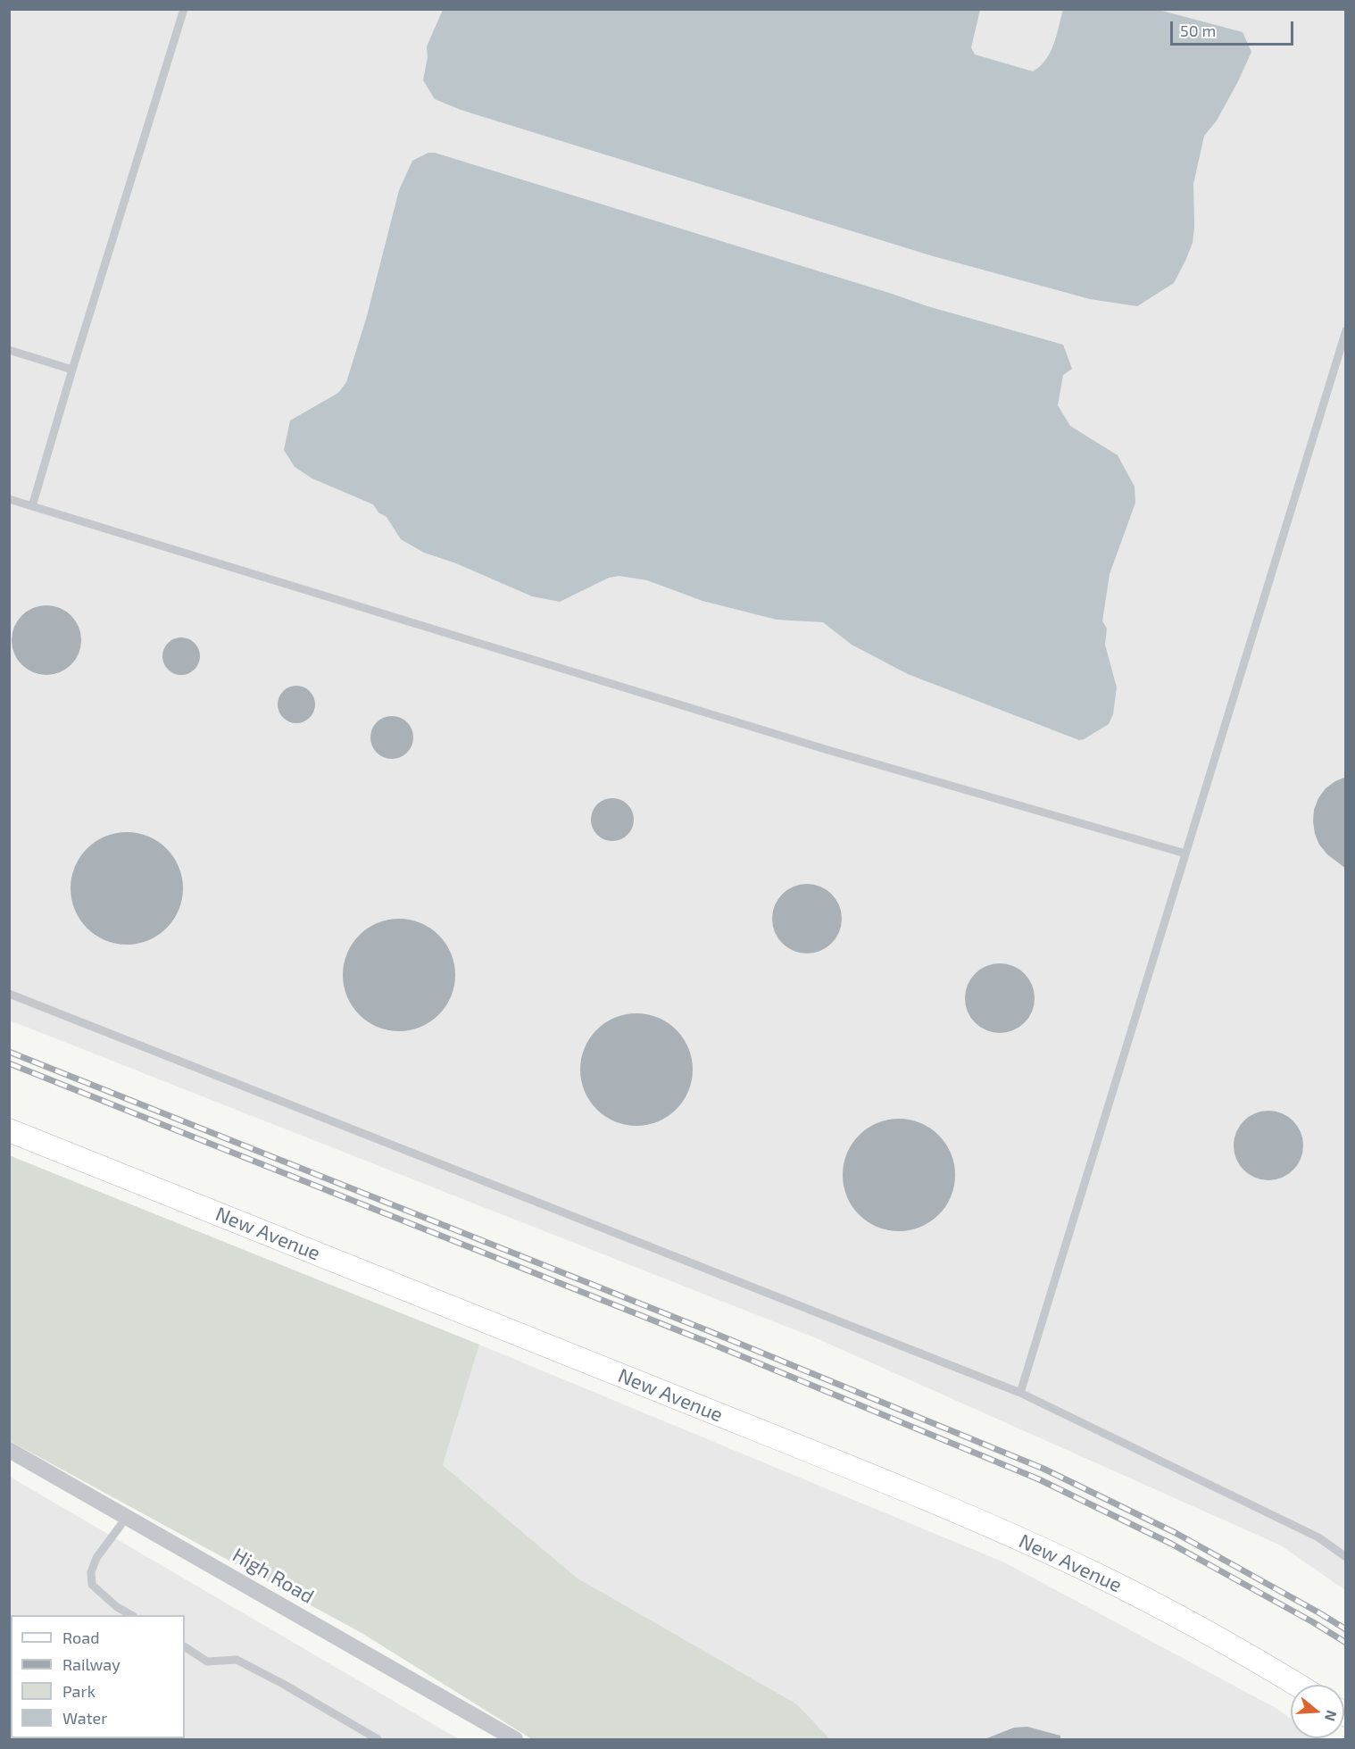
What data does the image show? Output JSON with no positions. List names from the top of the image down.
{
  "streets": {
    "main road": ["New Avenue"],
    "street": ["High Road"]
  },
  "legend": [
    "Road",
    "Railway",
    "Park",
    "Water"
  ],
  "scale_bar": "50 m",
  "north": "right"
}
